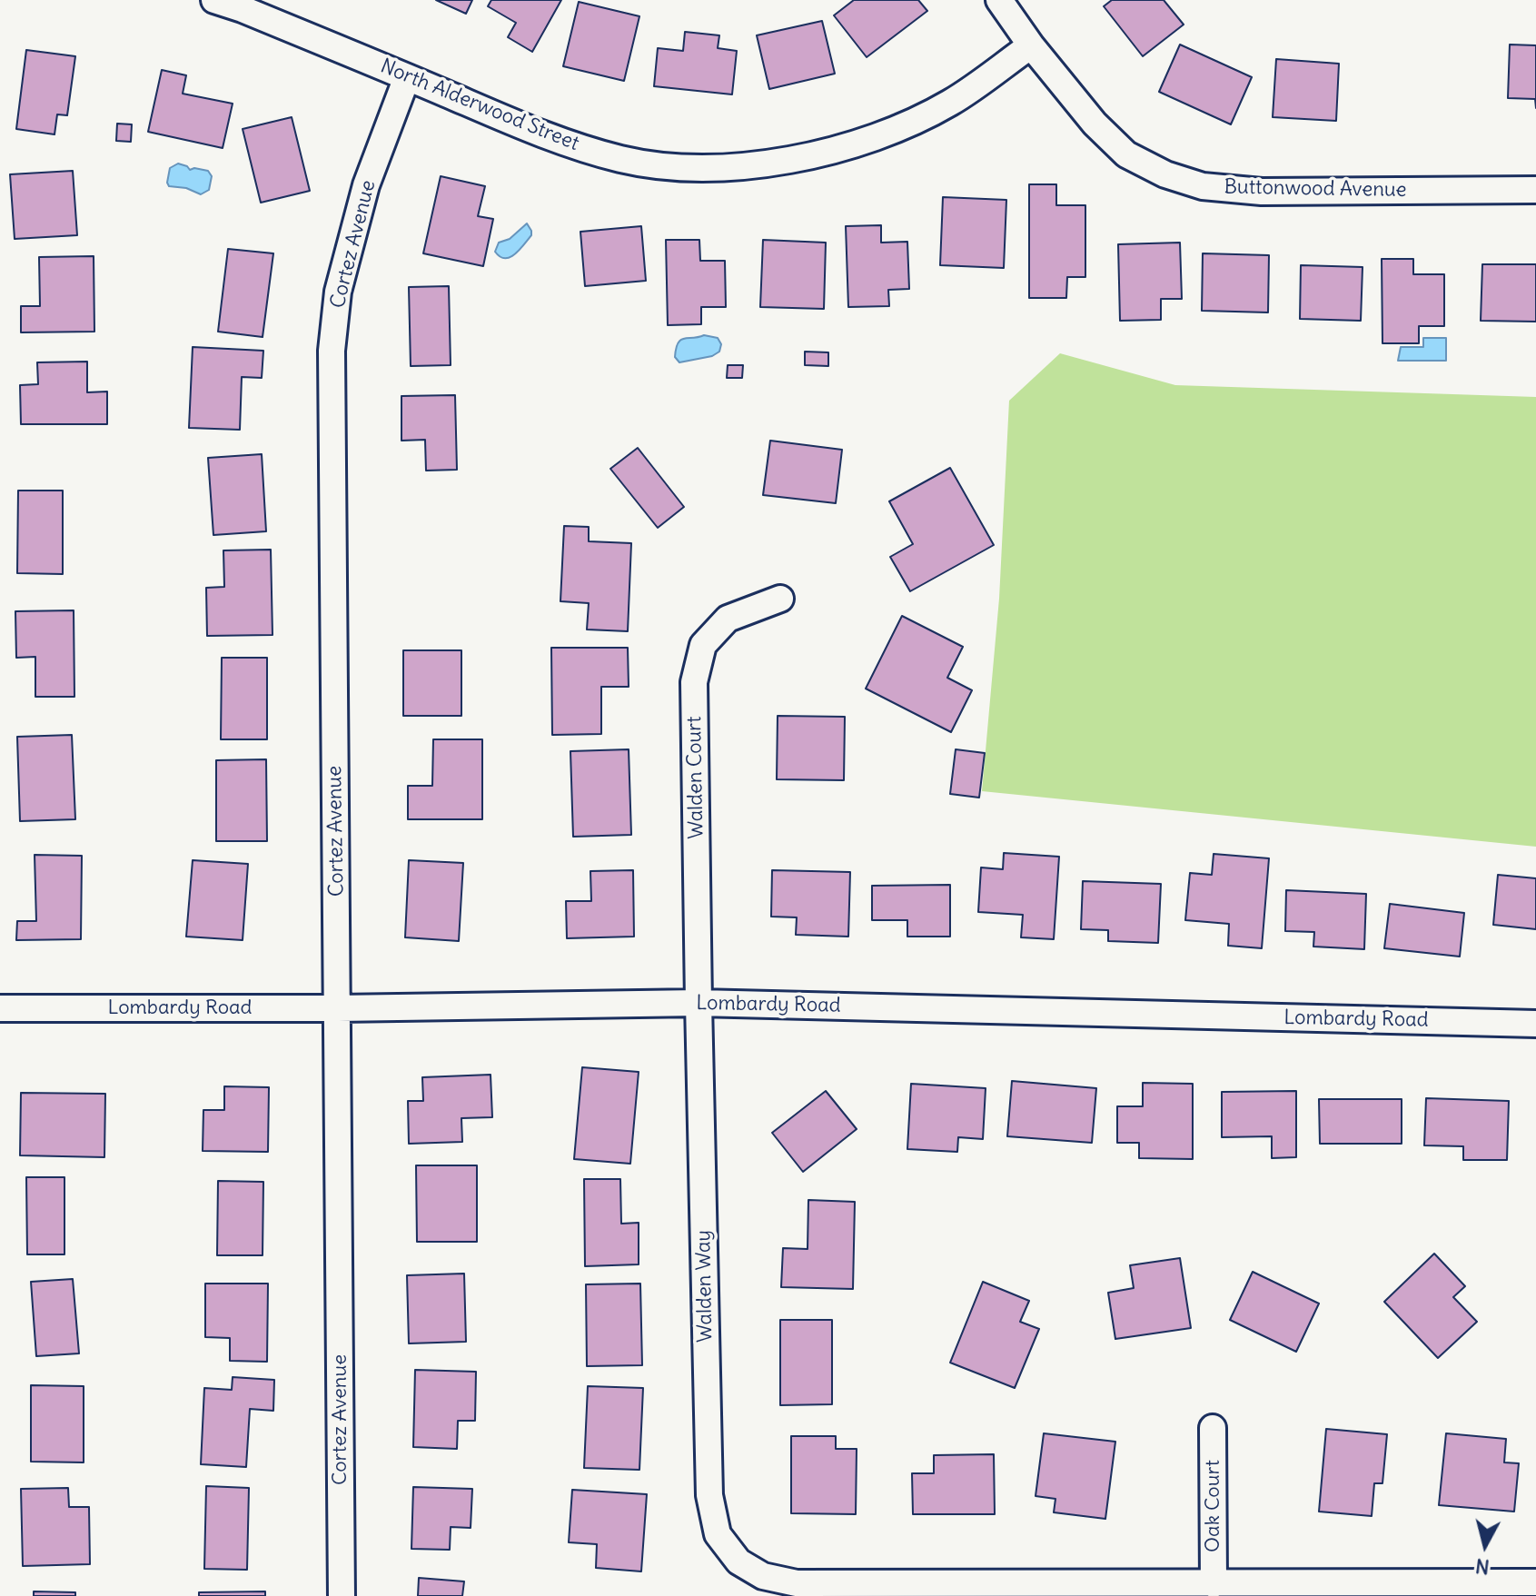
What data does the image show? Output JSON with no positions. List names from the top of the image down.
{
  "streets": {
    "street": [
      "North Alderwood Street",
      "Buttonwood Avenue",
      "Cortez Avenue",
      "Walden Court",
      "Lombardy Road",
      "Walden Way",
      "Oak Court"
    ]
  },
  "crossings": [
    ["North Alderwood Street", "Buttonwood Avenue"],
    ["North Alderwood Street", "Cortez Avenue"],
    ["Cortez Avenue", "Lombardy Road"],
    ["Walden Court", "Lombardy Road"],
    ["Walden Court", "Walden Way"],
    ["Lombardy Road", "Walden Way"],
    ["Walden Way", "Oak Court"]
  ],
  "north": "bottom"
}
